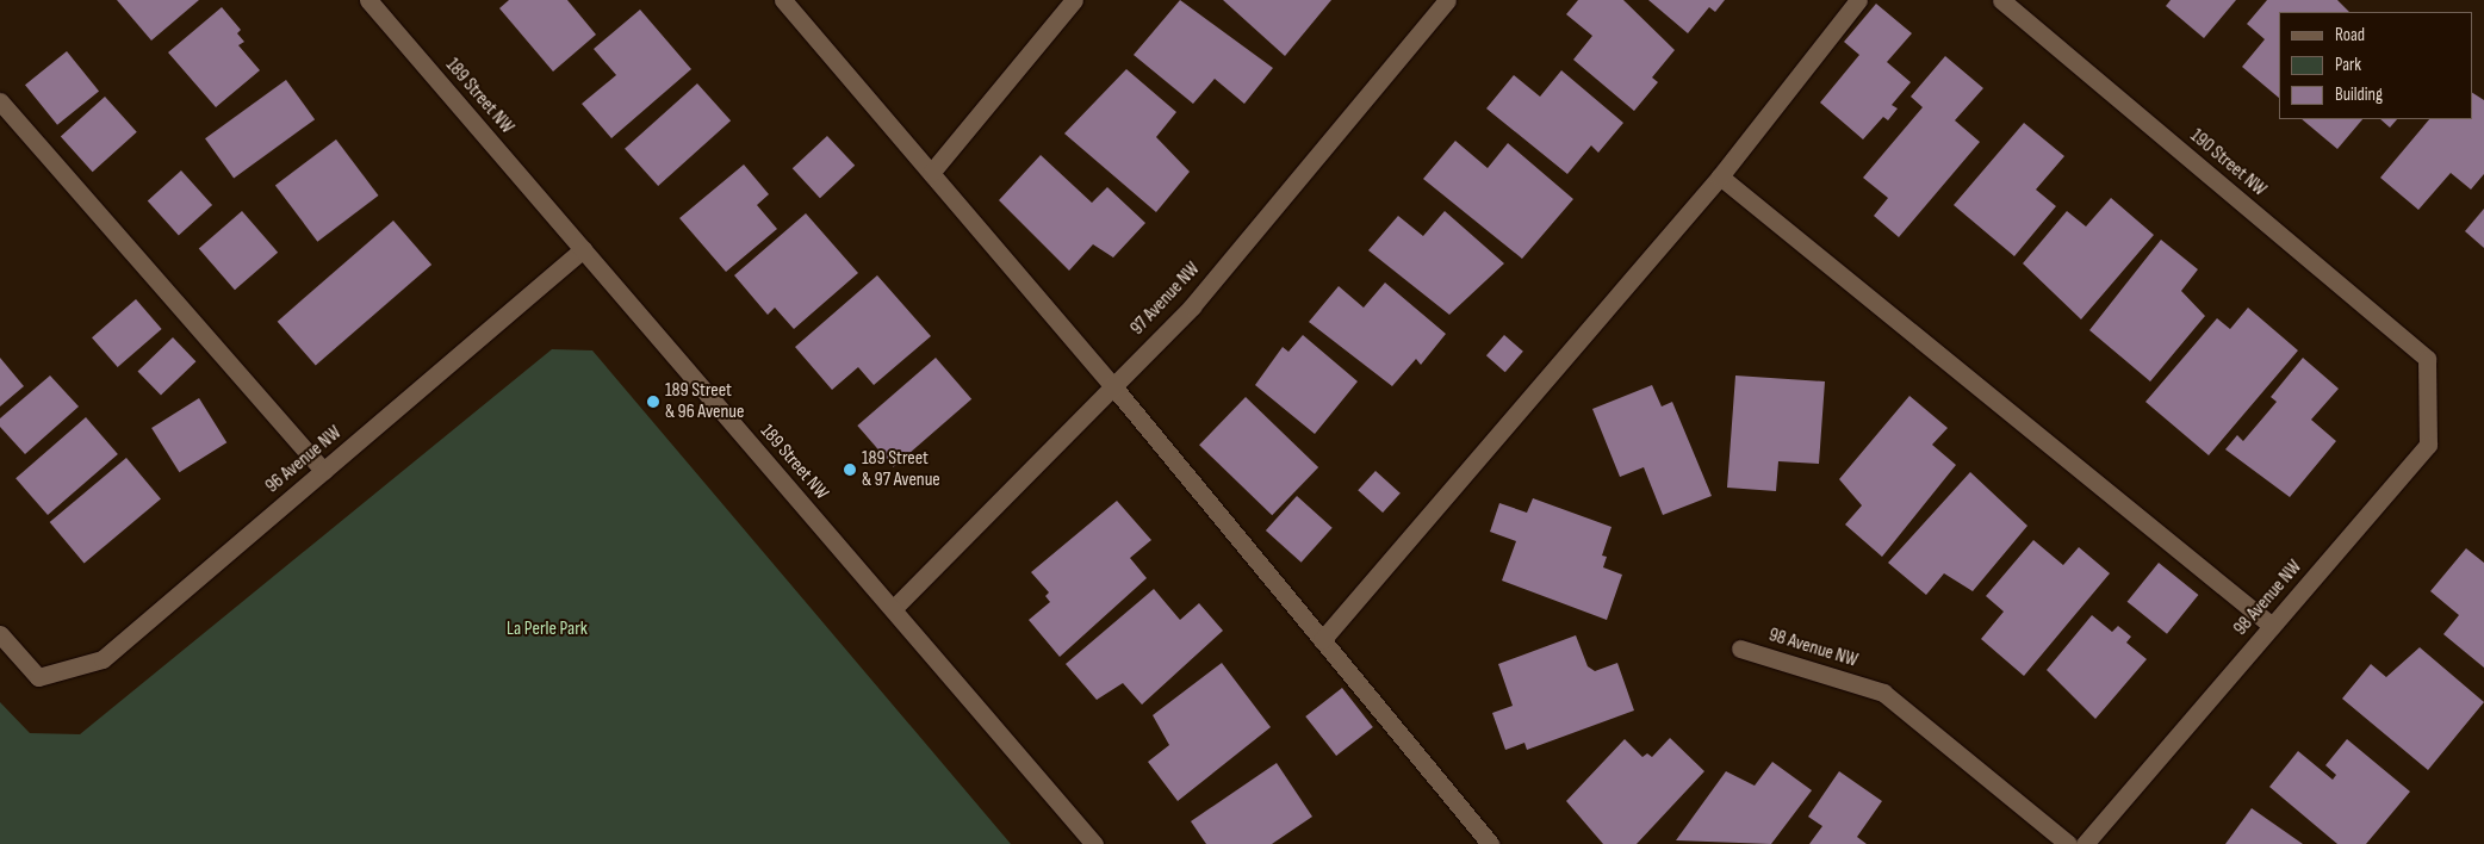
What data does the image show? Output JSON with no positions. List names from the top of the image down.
{
  "streets": {
    "street": [
      "189 Street NW",
      "190 Street NW",
      "97 Avenue NW",
      "96 Avenue NW",
      "98 Avenue NW"
    ]
  },
  "crossings": [
    ["189 Street NW", "97 Avenue NW"],
    ["189 Street NW", "96 Avenue NW"],
    ["190 Street NW", "98 Avenue NW"]
  ],
  "parks": ["La Perle Park"],
  "places": ["189 Street & 96 Avenue", "189 Street & 97 Avenue"],
  "legend": ["Road", "Park", "Building"]
}
